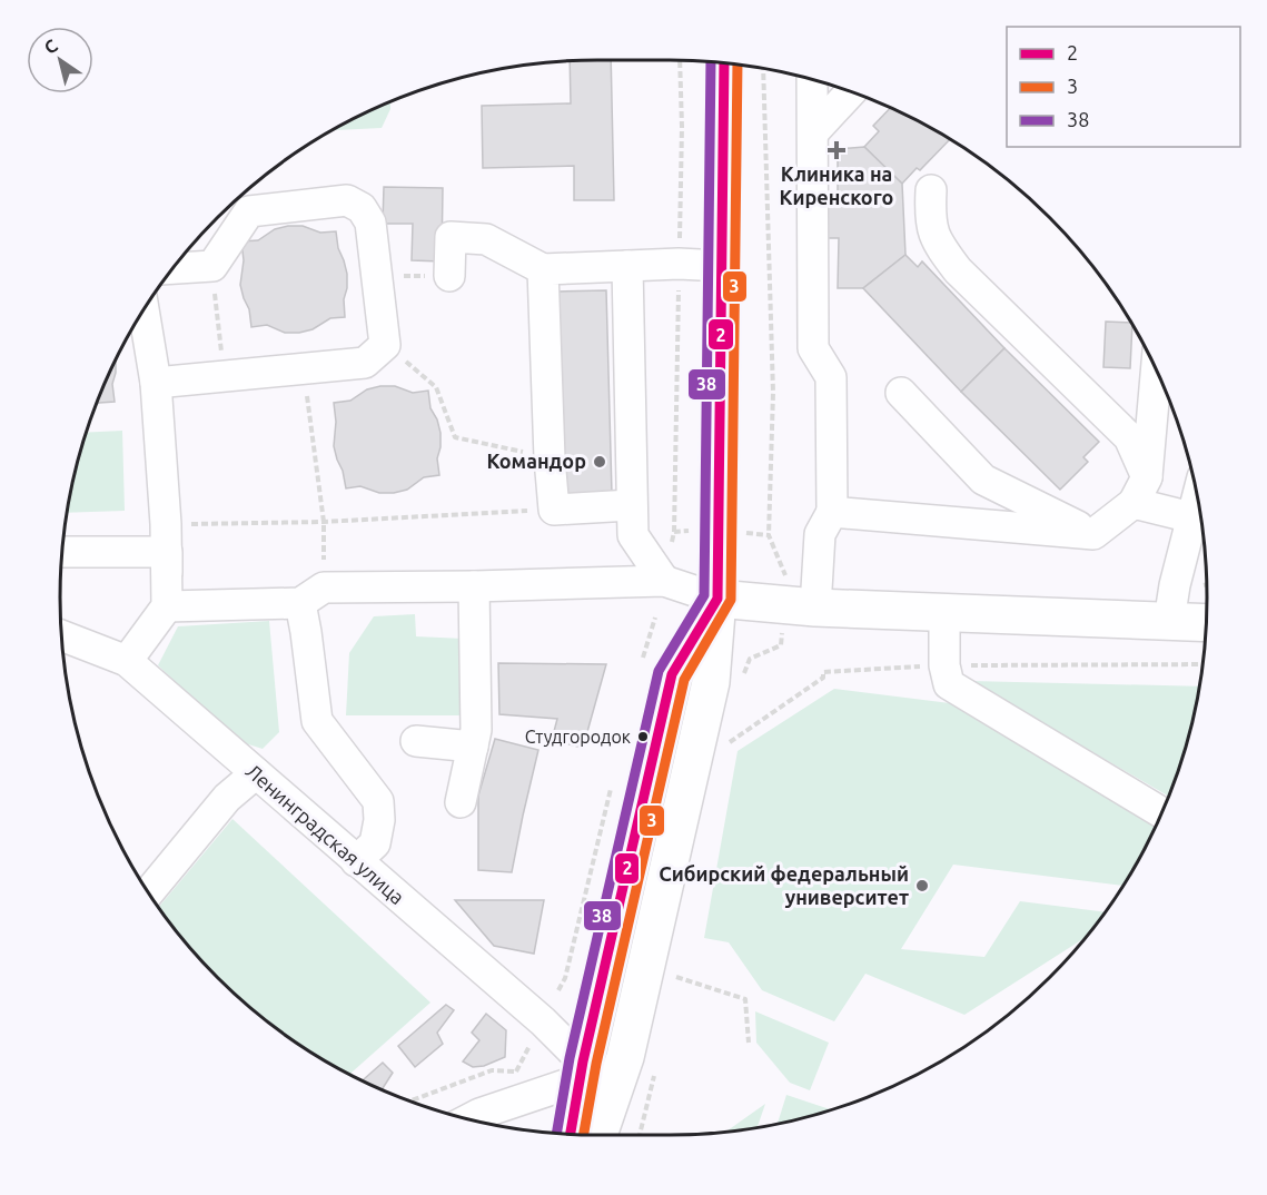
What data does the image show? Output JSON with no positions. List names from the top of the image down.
{
  "streets": {
    "street": ["Ленинградская улица"]
  },
  "places": {
    "health": ["Клиника на Киренского"],
    "other": ["Командор", "Студгородок", "Сибирский федеральный университет"]
  },
  "lines": ["transit line 38", "transit line 2", "transit line 3"],
  "legend": ["2", "3", "38"],
  "north": "top left"
}
